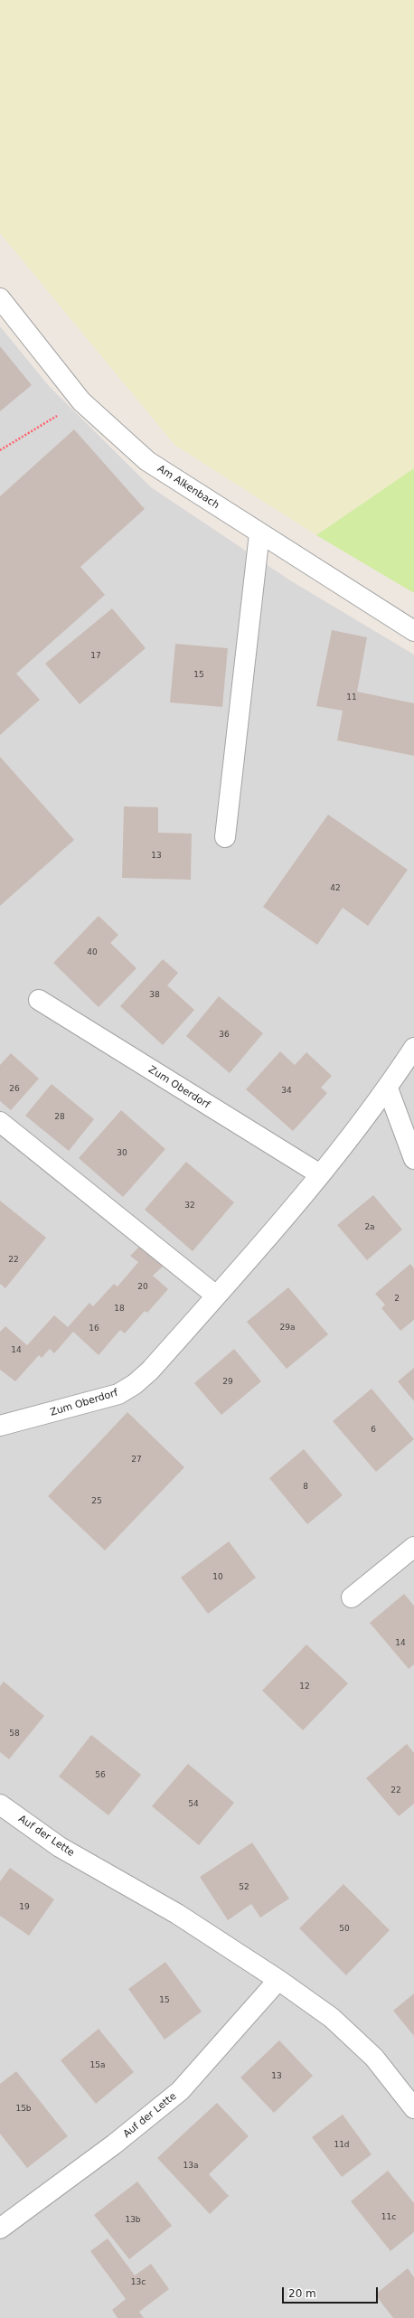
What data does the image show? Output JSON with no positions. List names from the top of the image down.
{
  "streets": {
    "street": ["Am Alkenbach", "Zum Oberdorf", "Auf der Lette"]
  },
  "house_numbers": [
    "17",
    "15",
    "11",
    "13",
    "42",
    "40",
    "38",
    "36",
    "26",
    "34",
    "28",
    "30",
    "32",
    "2a",
    "22",
    "20",
    "2",
    "18",
    "29a",
    "16",
    "14",
    "29",
    "6",
    "27",
    "8",
    "25",
    "10",
    "14",
    "12",
    "58",
    "56",
    "22",
    "54",
    "52",
    "19",
    "50",
    "15",
    "15a",
    "13",
    "15b",
    "11d",
    "13a",
    "11c",
    "13b",
    "13c"
  ],
  "scale_bar": "20 m"
}
